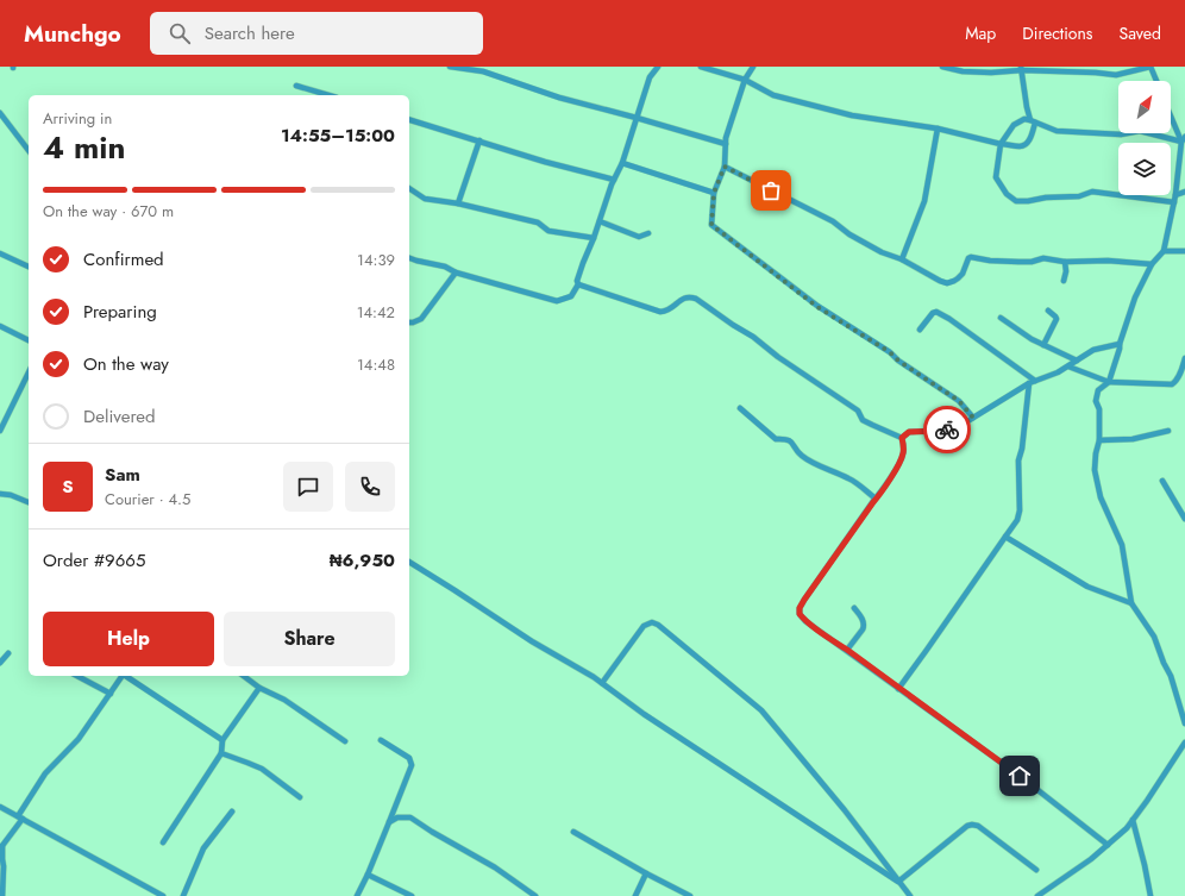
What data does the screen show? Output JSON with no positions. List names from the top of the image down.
{
  "north": "top right",
  "page": {
    "header": "Munchgo",
    "search": "Search here",
    "nav": ["Map", "Directions", "Saved"],
    "heading": ["4 min", "Arriving in", "14:55–15:00"],
    "panel": [
      "Sam",
      "Courier · 4.5",
      "Order #9665",
      "₦6,950"
    ],
    "bar": "On the way · 670 m",
    "list": [
      ["Confirmed", "14:39"],
      ["Preparing", "14:42"],
      ["On the way", "14:48"],
      "Delivered"
    ],
    "round": "S",
    "buttons": ["Help", "Share"]
  }
}
